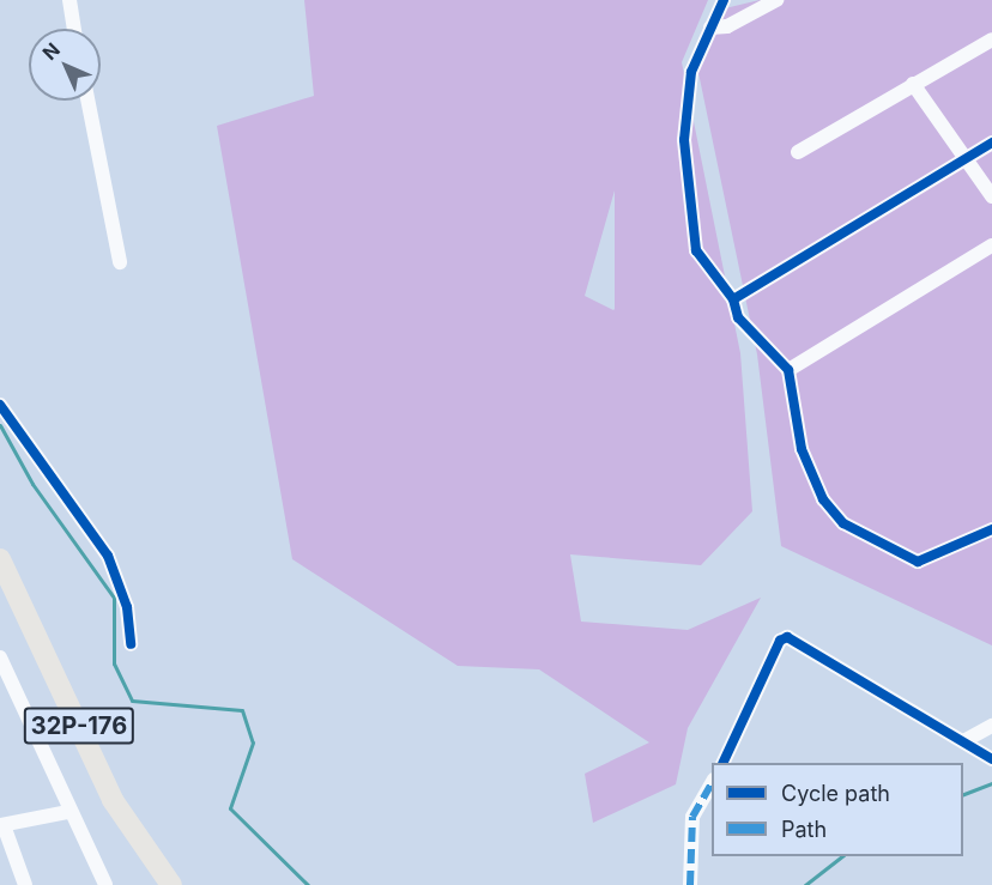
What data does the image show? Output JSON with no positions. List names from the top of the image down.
{
  "streets": {
    "main road": ["32Р-176"]
  },
  "legend": ["Cycle path", "Path"],
  "north": "top left"
}
